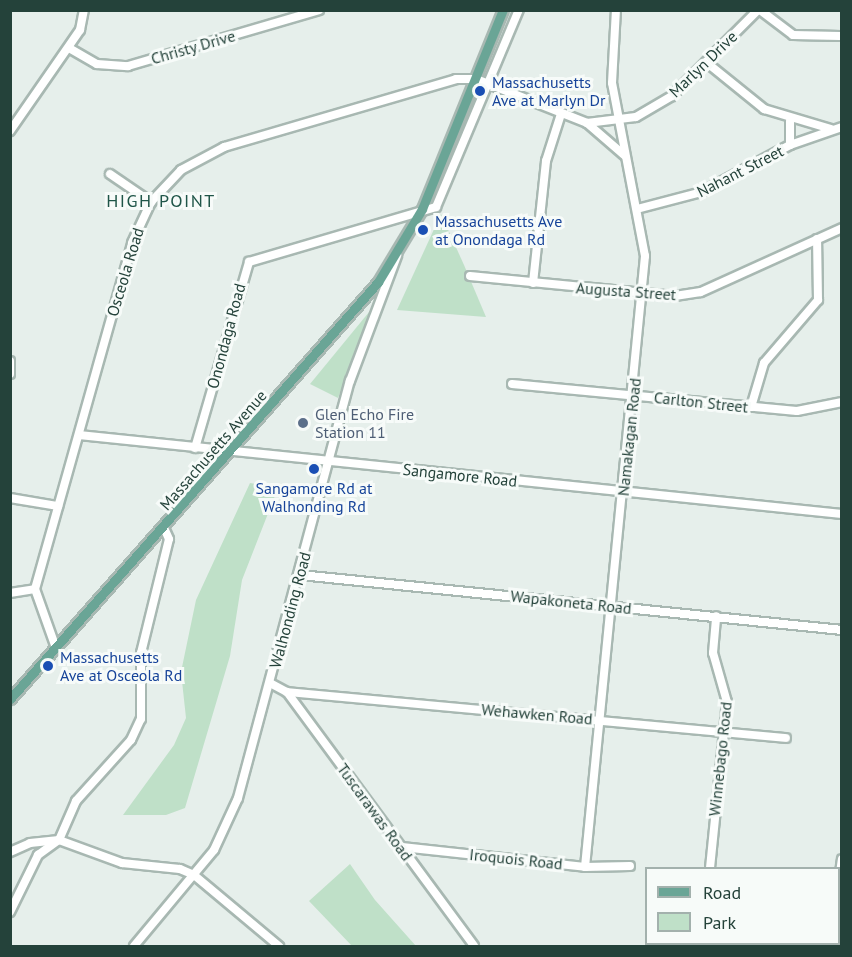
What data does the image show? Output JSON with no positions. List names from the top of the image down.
{
  "streets": {
    "main road": ["Massachusetts Avenue"],
    "street": [
      "Christy Drive",
      "Marlyn Drive",
      "Nahant Street",
      "Osceola Road",
      "Augusta Street",
      "Onondaga Road",
      "Carlton Street",
      "Namakagan Road",
      "Sangamore Road",
      "Wapakoneta Road",
      "Walhonding Road",
      "Wehawken Road",
      "Winnebago Road",
      "Tuscarawas Road",
      "Iroquois Road"
    ]
  },
  "crossings": [
    ["Marlyn Drive", "Osceola Road"],
    ["Marlyn Drive", "Namakagan Road"],
    ["Marlyn Drive", "Massachusetts Avenue"],
    ["Nahant Street", "Namakagan Road"],
    ["Osceola Road", "Massachusetts Avenue"],
    ["Osceola Road", "Sangamore Road"],
    ["Augusta Street", "Namakagan Road"],
    ["Onondaga Road", "Massachusetts Avenue"],
    ["Onondaga Road", "Sangamore Road"],
    ["Carlton Street", "Namakagan Road"],
    ["Namakagan Road", "Sangamore Road"],
    ["Namakagan Road", "Wapakoneta Road"],
    ["Namakagan Road", "Wehawken Road"],
    ["Namakagan Road", "Iroquois Road"],
    ["Massachusetts Avenue", "Sangamore Road"],
    ["Massachusetts Avenue", "Walhonding Road"],
    ["Sangamore Road", "Walhonding Road"],
    ["Wapakoneta Road", "Walhonding Road"],
    ["Wapakoneta Road", "Winnebago Road"],
    ["Walhonding Road", "Tuscarawas Road"],
    ["Wehawken Road", "Winnebago Road"],
    ["Wehawken Road", "Tuscarawas Road"],
    ["Tuscarawas Road", "Iroquois Road"]
  ],
  "districts": ["HIGH POINT"],
  "places": [
    "Massachusetts Ave at Marlyn Dr",
    "Massachusetts Ave at Onondaga Rd",
    "Glen Echo Fire Station 11",
    "Sangamore Rd at Walhonding Rd",
    "Massachusetts Ave at Osceola Rd"
  ],
  "legend": ["Road", "Park"]
}
